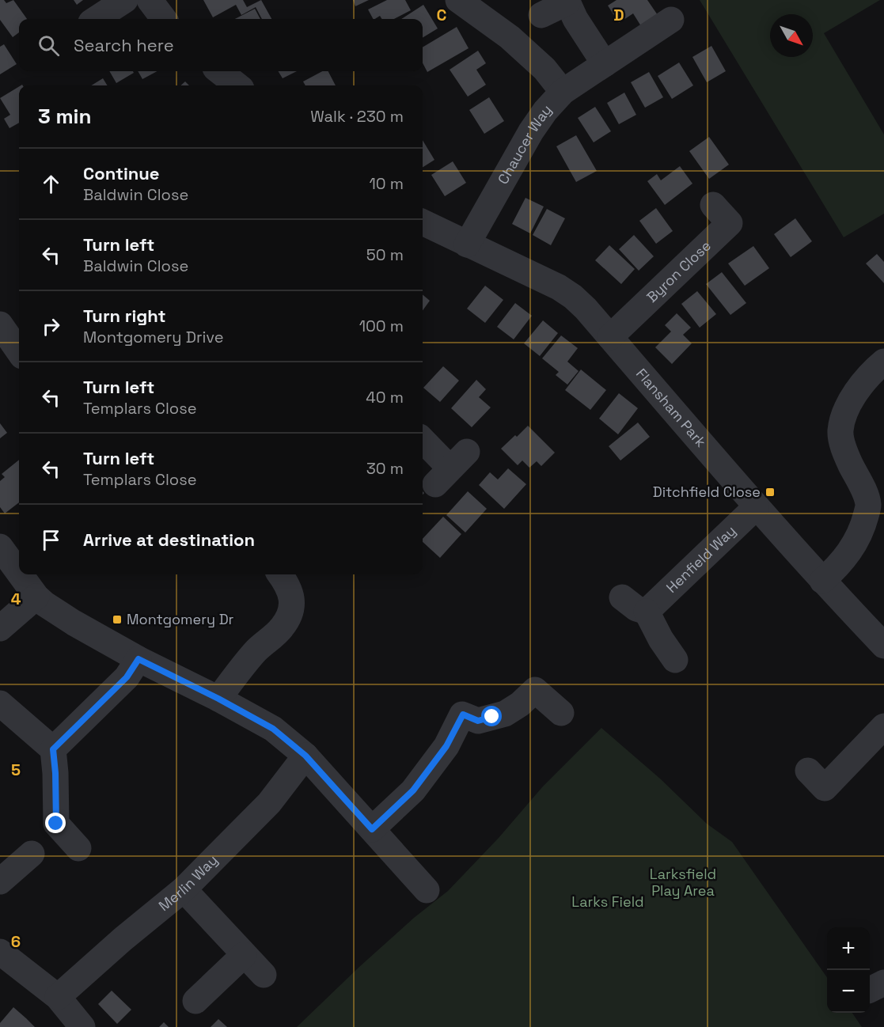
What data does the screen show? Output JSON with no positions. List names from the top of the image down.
{
  "streets": {
    "street": [
      "Chaucer Way",
      "Byron Close",
      "Flansham Park",
      "Henfield Way",
      "Merlin Way"
    ]
  },
  "crossings": [
    ["Chaucer Way", "Flansham Park"],
    ["Byron Close", "Flansham Park"],
    ["Flansham Park", "Henfield Way"]
  ],
  "parks": ["Larksfield Play Area", "Larks Field"],
  "places": {
    "transit": ["Ditchfield Close", "Montgomery Dr"]
  },
  "north": "bottom right",
  "page": {
    "search": "Search here",
    "heading": ["3 min", "Walk · 230 m"],
    "list": [
      ["Continue", "Baldwin Close", "10 m"],
      ["Turn left", "Baldwin Close", "50 m"],
      ["Turn right", "Montgomery Drive", "100 m"],
      ["Turn left", "Templars Close", "40 m"],
      ["Turn left", "Templars Close", "30 m"],
      "Arrive at destination"
    ],
    "map_buttons": ["+", "−"]
  },
  "grid": {
    "columns": ["C", "D"],
    "rows": ["4", "5", "6"]
  }
}
